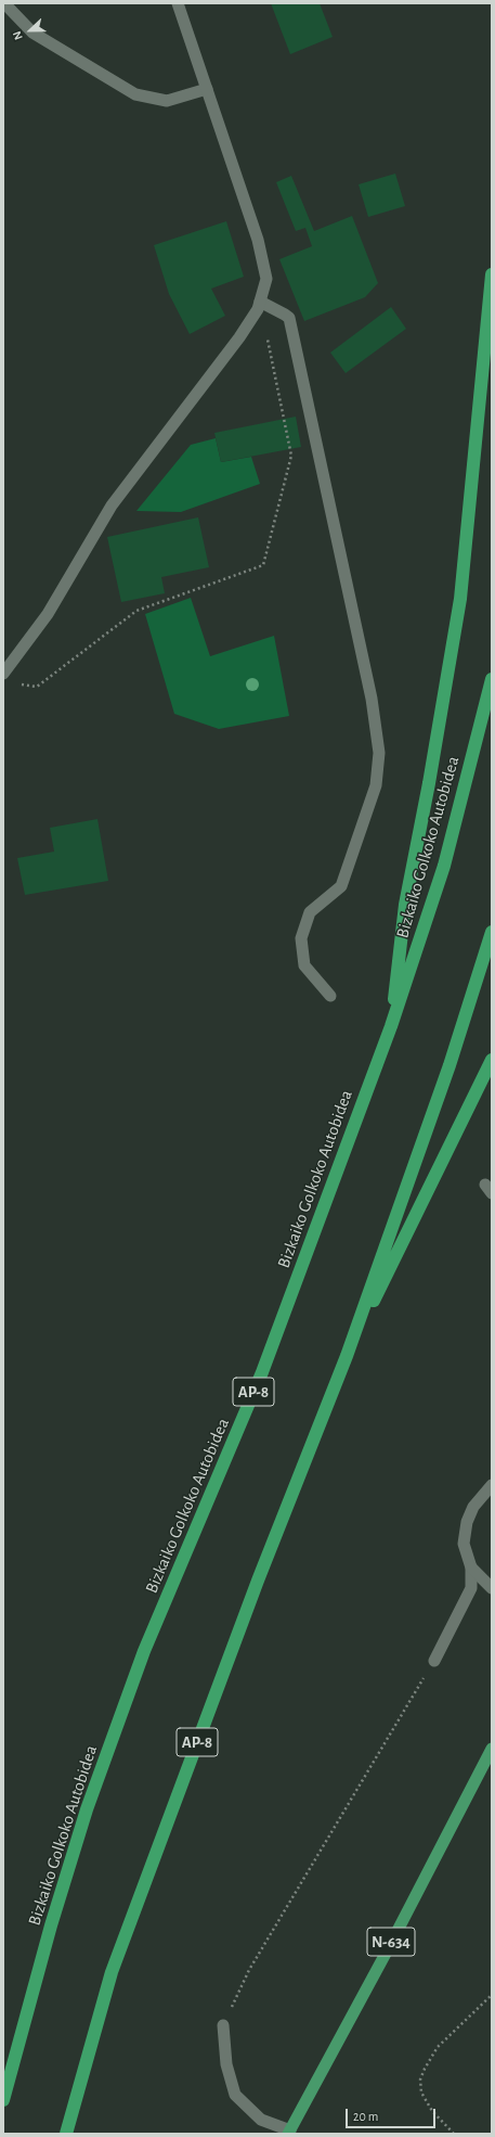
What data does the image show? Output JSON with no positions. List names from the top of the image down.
{
  "streets": {
    "highway": ["Bizkaiko Golkoko Autobidea", "AP-8", "N-634"]
  },
  "scale_bar": "20 m",
  "north": "left"
}
